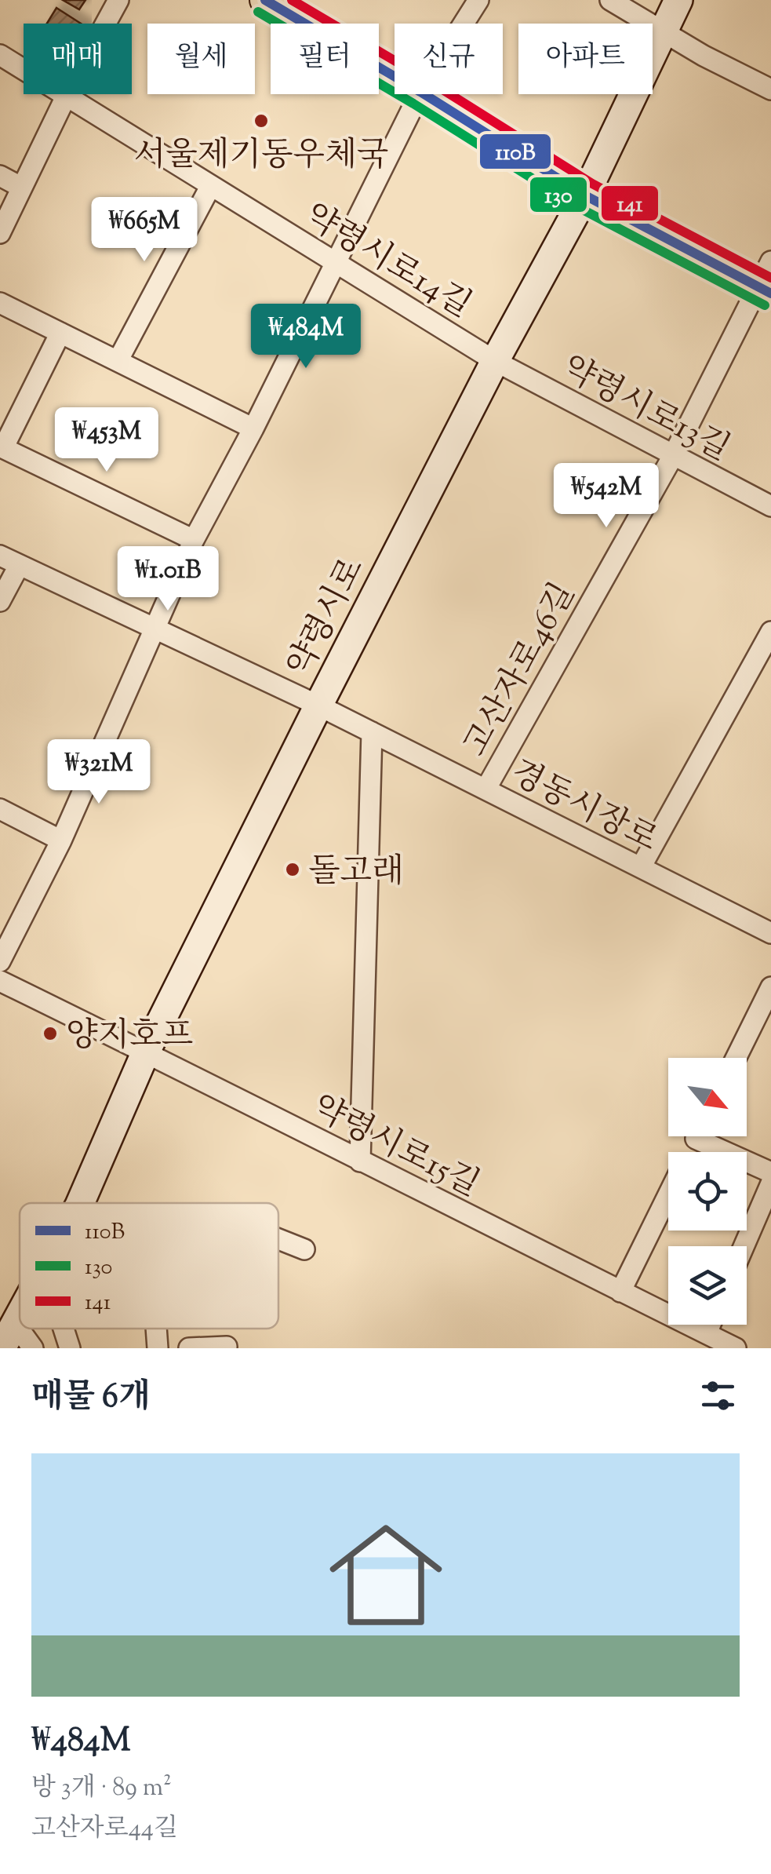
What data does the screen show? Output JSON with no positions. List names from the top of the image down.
{
  "streets": {
    "main road": ["약령시로"],
    "street": [
      "약령시로14길",
      "약령시로13길",
      "고산자로46길",
      "경동시장로",
      "약령시로15길"
    ]
  },
  "crossings": [
    ["약령시로14길", "약령시로13길"],
    ["약령시로14길", "약령시로"],
    ["약령시로13길", "약령시로"],
    ["약령시로13길", "고산자로46길"],
    ["약령시로", "경동시장로"],
    ["약령시로", "약령시로15길"],
    ["고산자로46길", "경동시장로"]
  ],
  "places": ["서울제기동우체국", "돌고래", "양지호프"],
  "lines": ["transit line 110B", "transit line 141", "transit line 130"],
  "legend": ["110B", "130", "141"],
  "north": "bottom right",
  "page": {
    "chip": [
      "매매",
      "월세",
      "필터",
      "신규",
      "아파트"
    ],
    "price": [
      "₩665M",
      "₩484M",
      "₩453M",
      "₩542M",
      "₩1.01B",
      "₩321M"
    ],
    "heading": "매물 6개",
    "list": [
      {
        "name": "₩484M",
        "note": "방 3개 · 89 m² · 고산자로44길"
      }
    ]
  }
}
